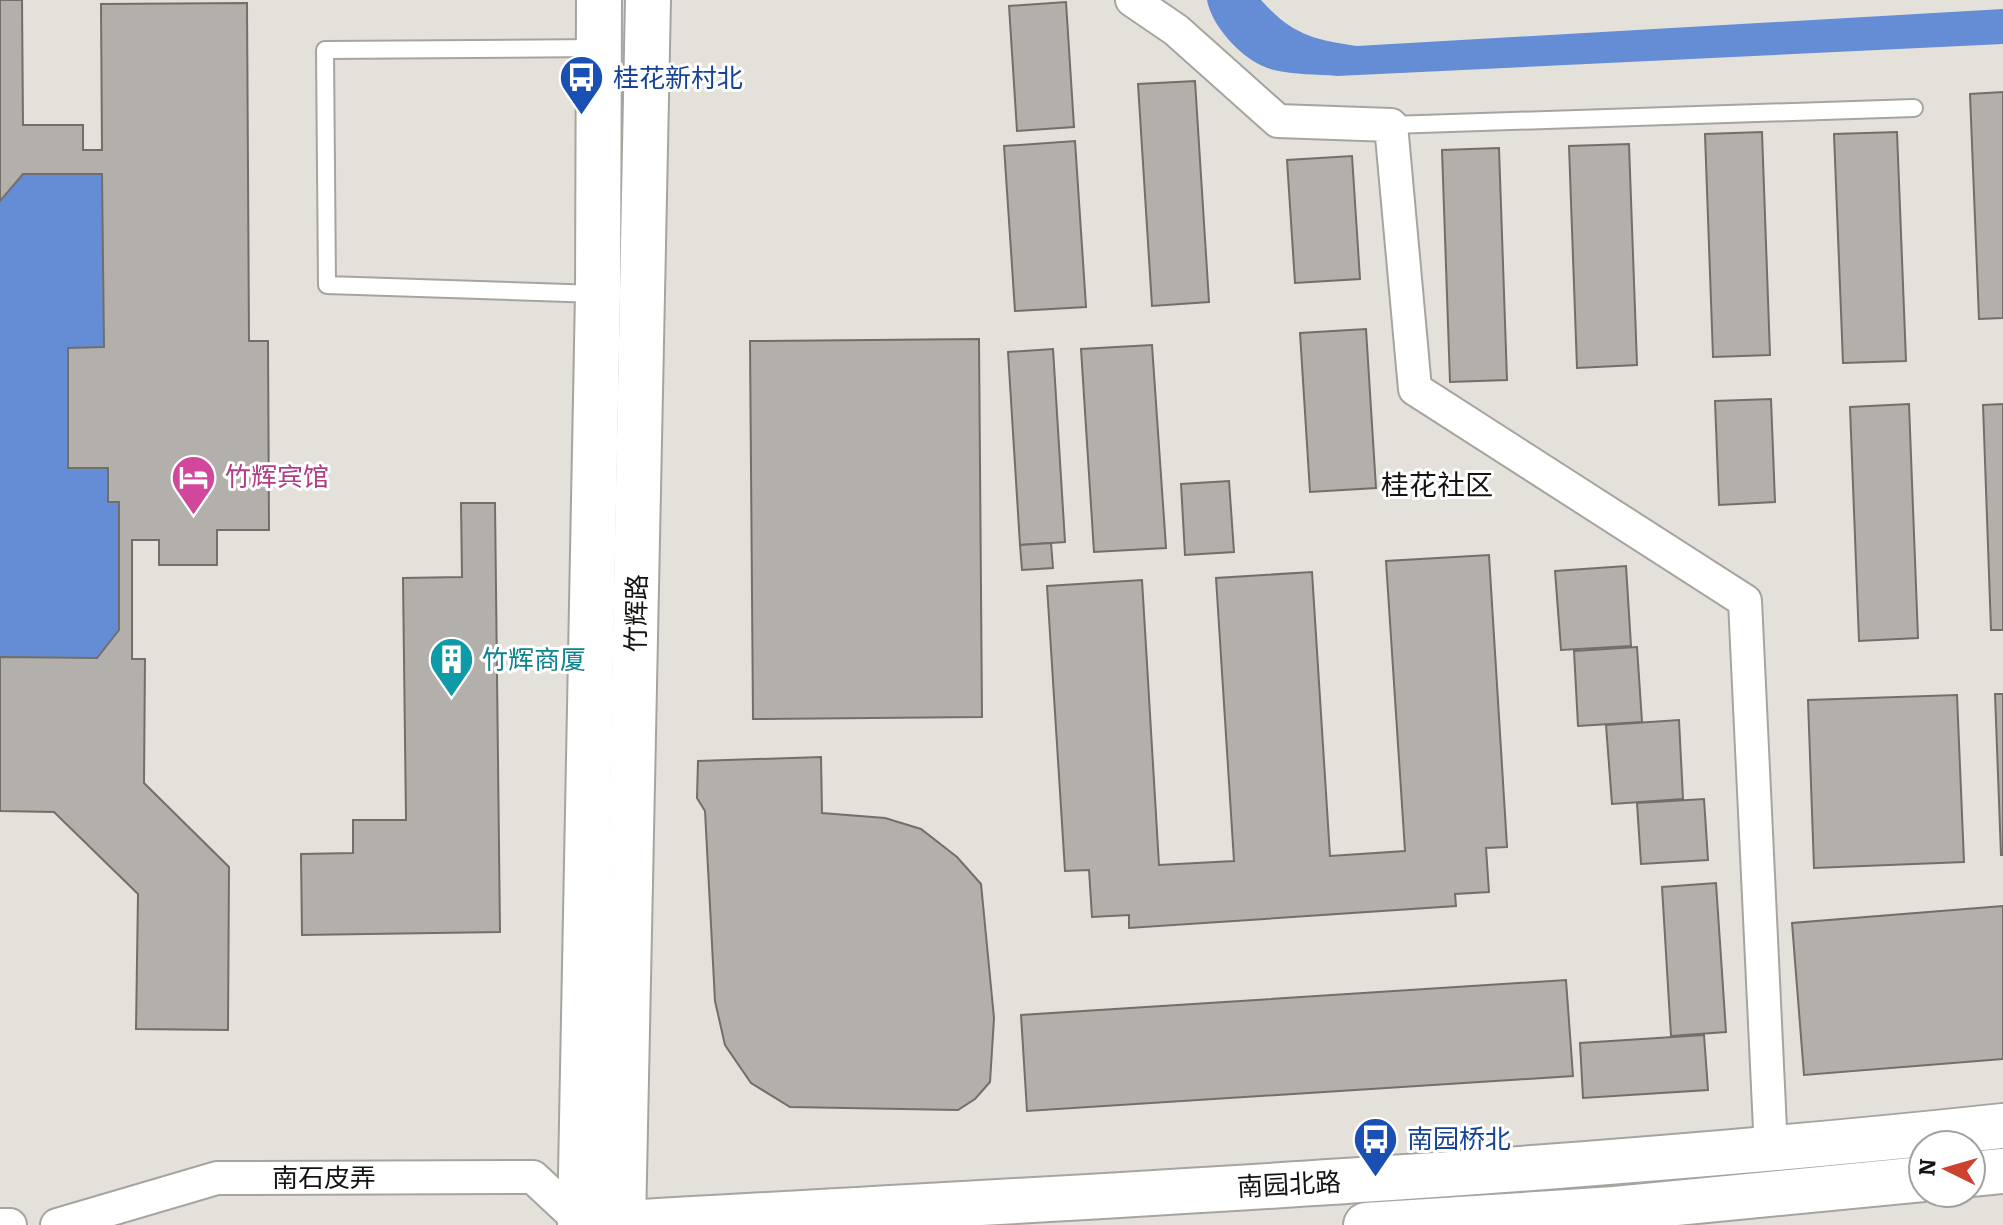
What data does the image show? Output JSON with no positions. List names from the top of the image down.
{
  "streets": {
    "main road": ["竹辉路", "南园北路"],
    "street": ["南石皮弄"]
  },
  "crossings": [
    ["竹辉路", "南石皮弄"],
    ["竹辉路", "南园北路"],
    ["南石皮弄", "南园北路"]
  ],
  "districts": ["桂花社区"],
  "places": {
    "bus stop": ["桂花新村北", "南园桥北"],
    "hotel": ["竹辉宾馆"],
    "building": ["竹辉商厦"]
  },
  "north": "left"
}
